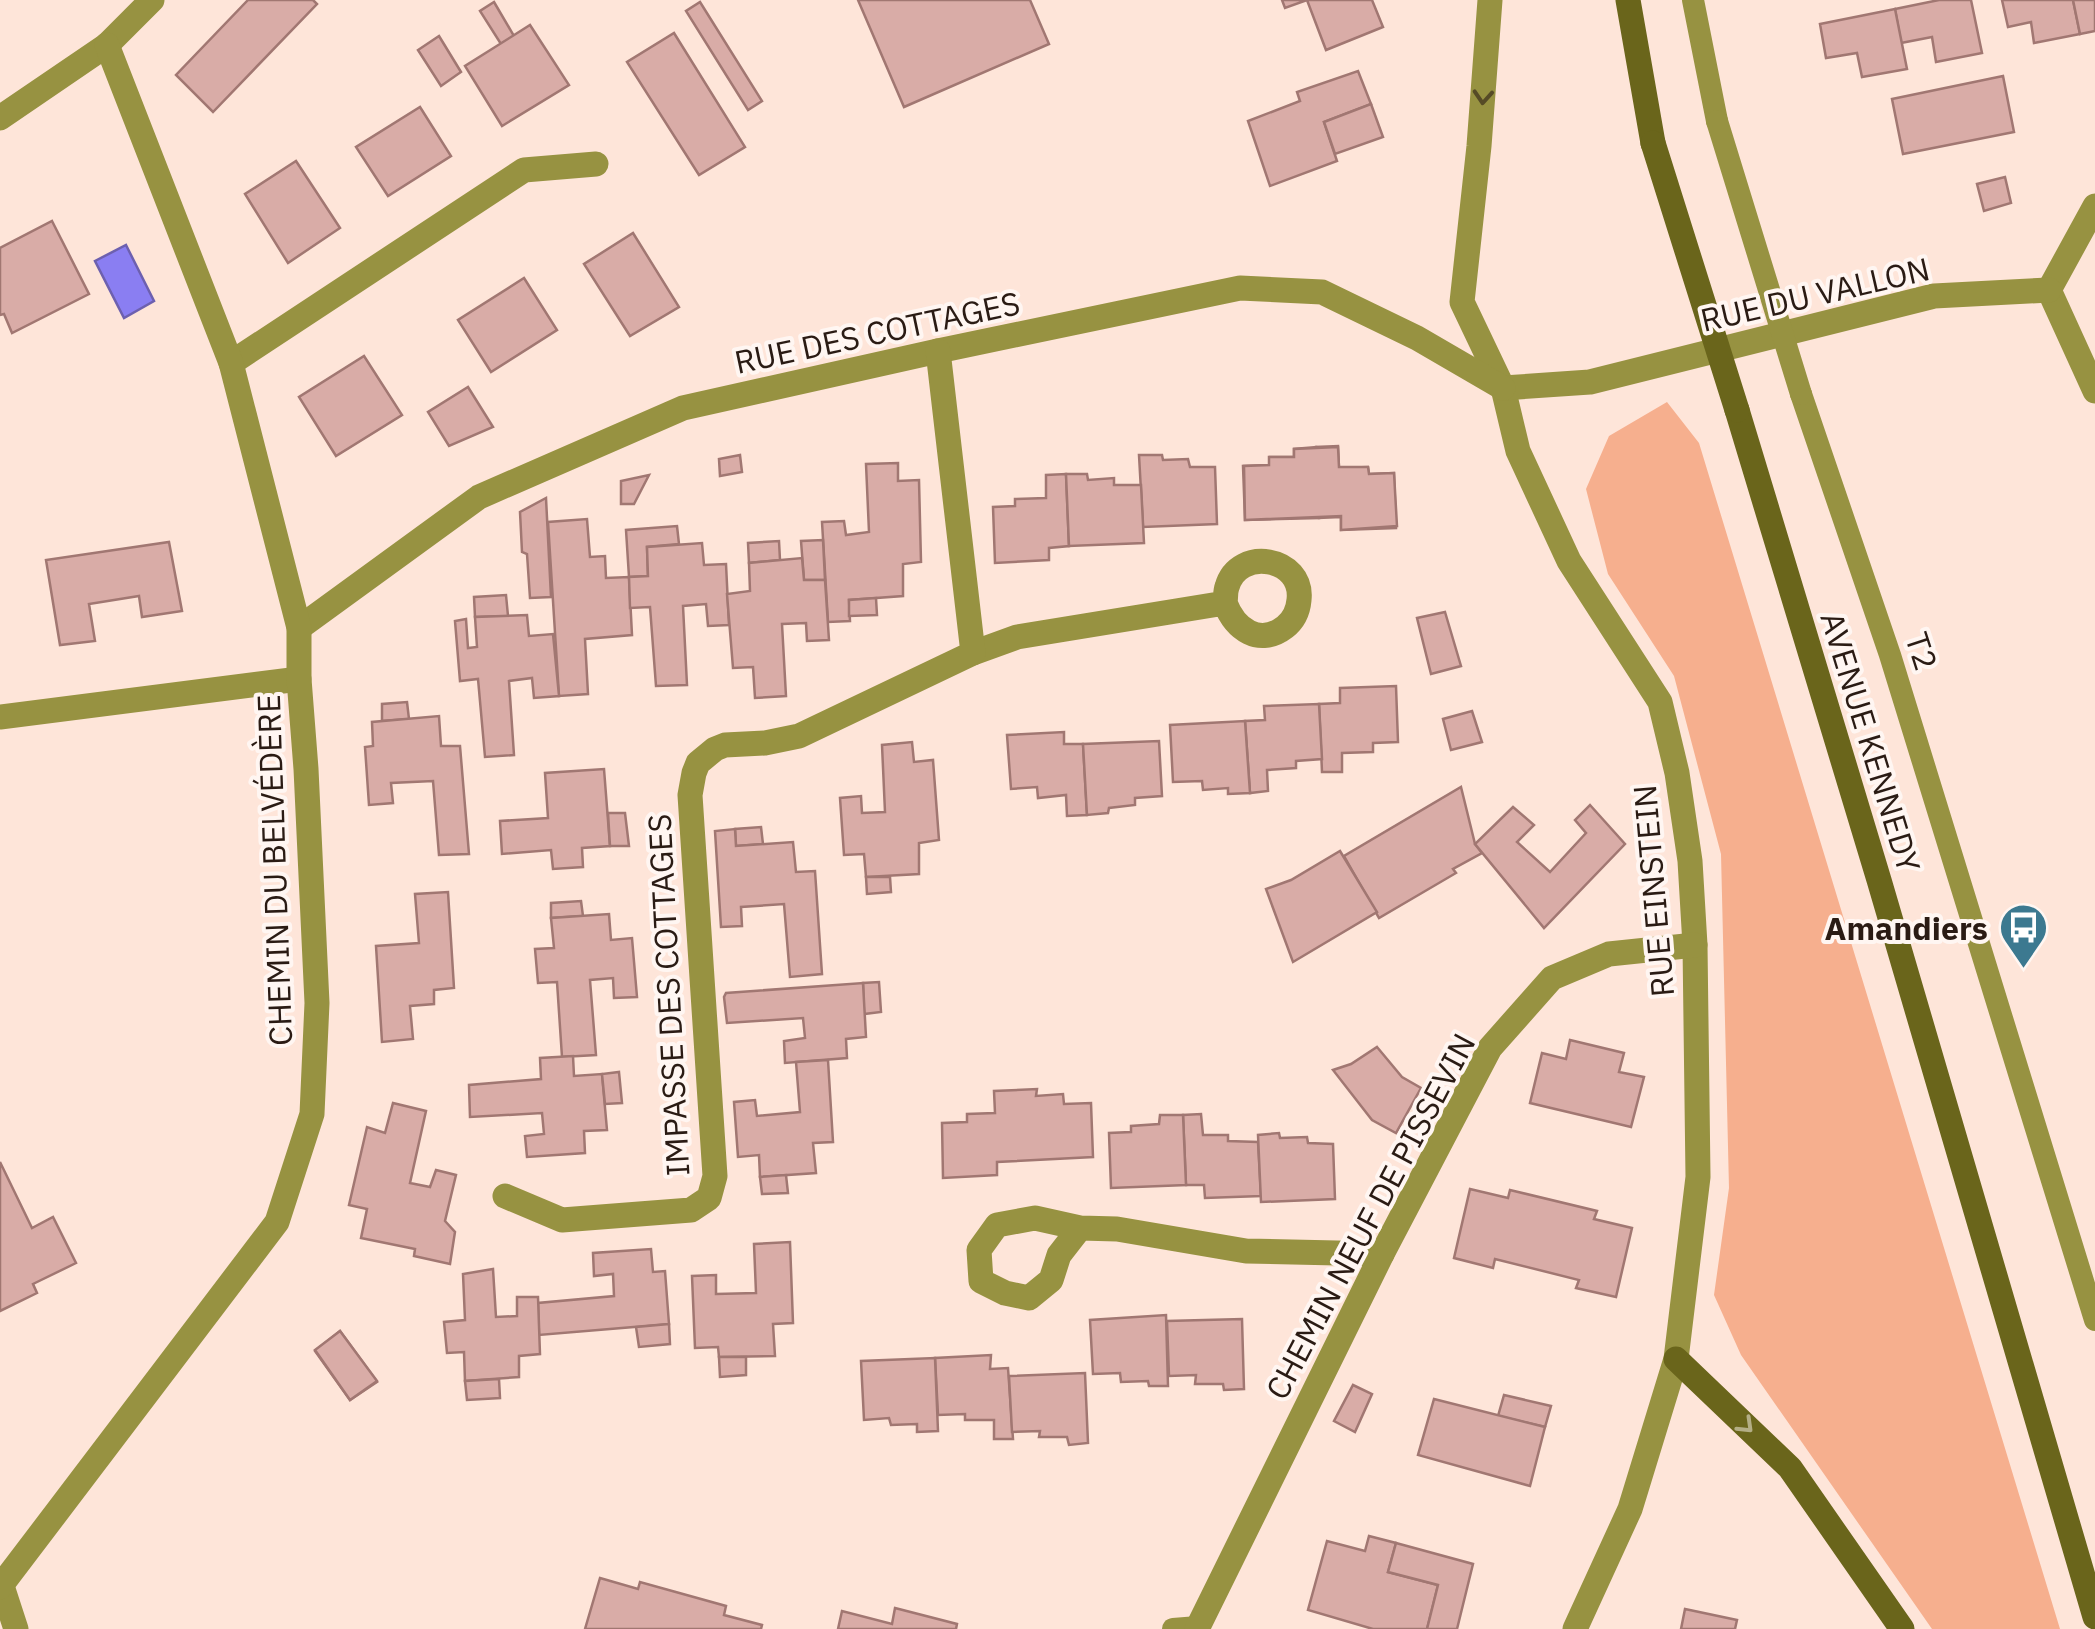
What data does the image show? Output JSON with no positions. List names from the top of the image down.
{
  "streets": {
    "main road": ["AVENUE KENNEDY"],
    "street": [
      "RUE DU VALLON",
      "RUE DES COTTAGES",
      "CHEMIN DU BELVÉDÈRE",
      "RUE EINSTEIN",
      "IMPASSE DES COTTAGES",
      "CHEMIN NEUF DE PISSEVIN"
    ],
    "lane": ["T2"]
  },
  "crossings": [
    ["RUE DU VALLON", "RUE DES COTTAGES"],
    ["RUE DU VALLON", "RUE EINSTEIN"],
    ["RUE DES COTTAGES", "CHEMIN DU BELVÉDÈRE"],
    ["RUE DES COTTAGES", "RUE EINSTEIN"],
    ["RUE EINSTEIN", "CHEMIN NEUF DE PISSEVIN"]
  ],
  "places": {
    "bus stop": ["Amandiers"]
  }
}
